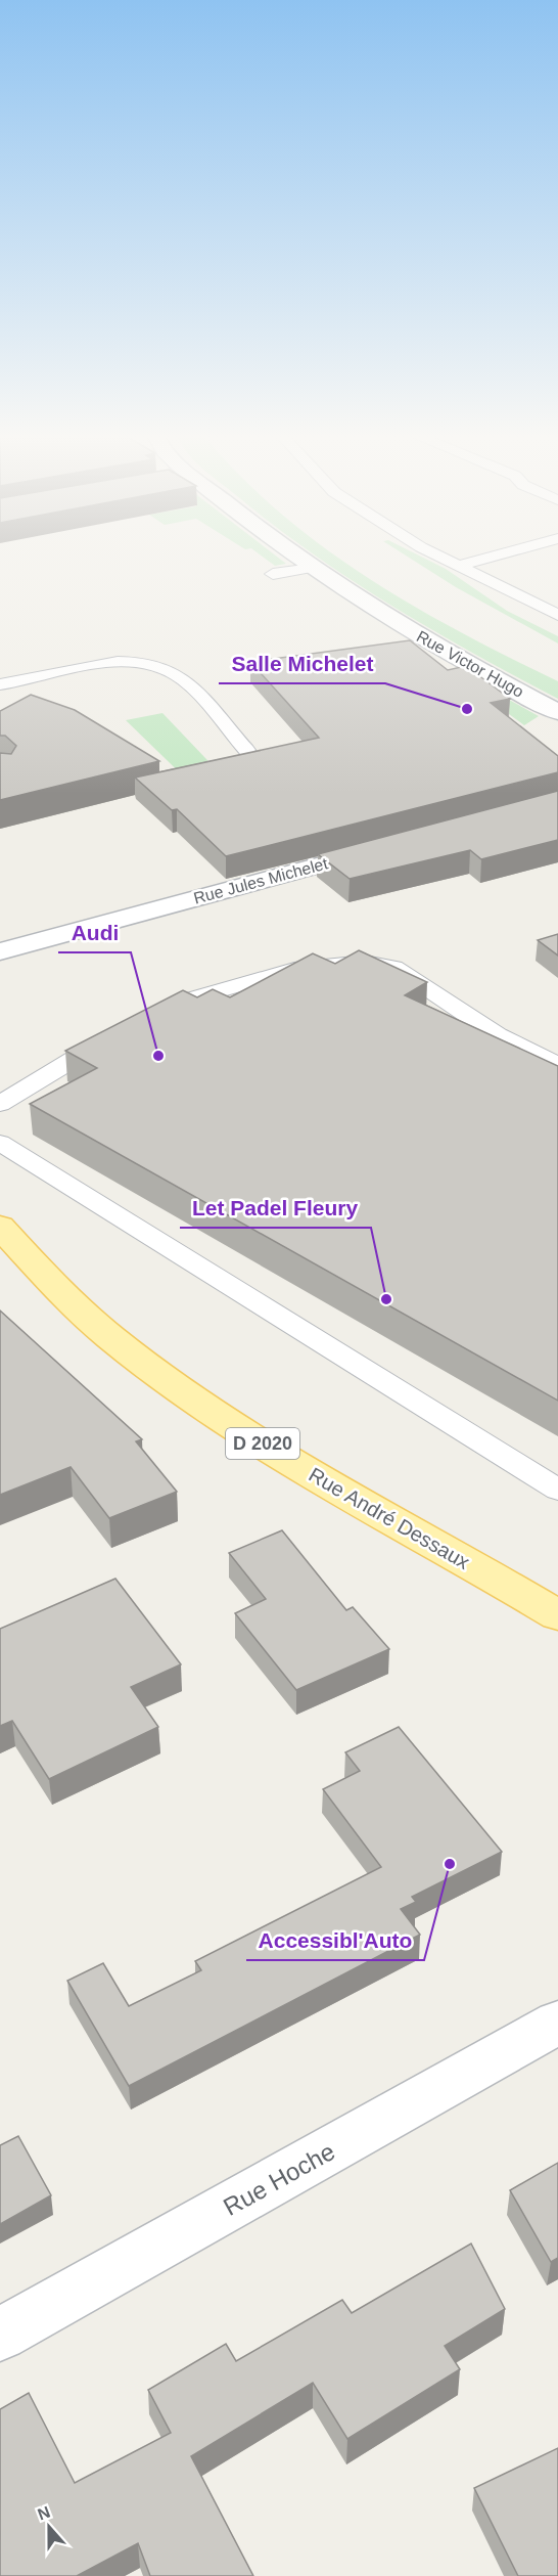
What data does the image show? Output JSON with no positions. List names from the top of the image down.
{
  "streets": {
    "main road": ["D 2020", "Rue André Dessaux"],
    "street": ["Rue Victor Hugo", "Rue Jules Michelet", "Rue Hoche"]
  },
  "places": [
    "Salle Michelet",
    "Audi",
    "Let Padel Fleury",
    "Accessibl'Auto"
  ],
  "north": "top"
}
